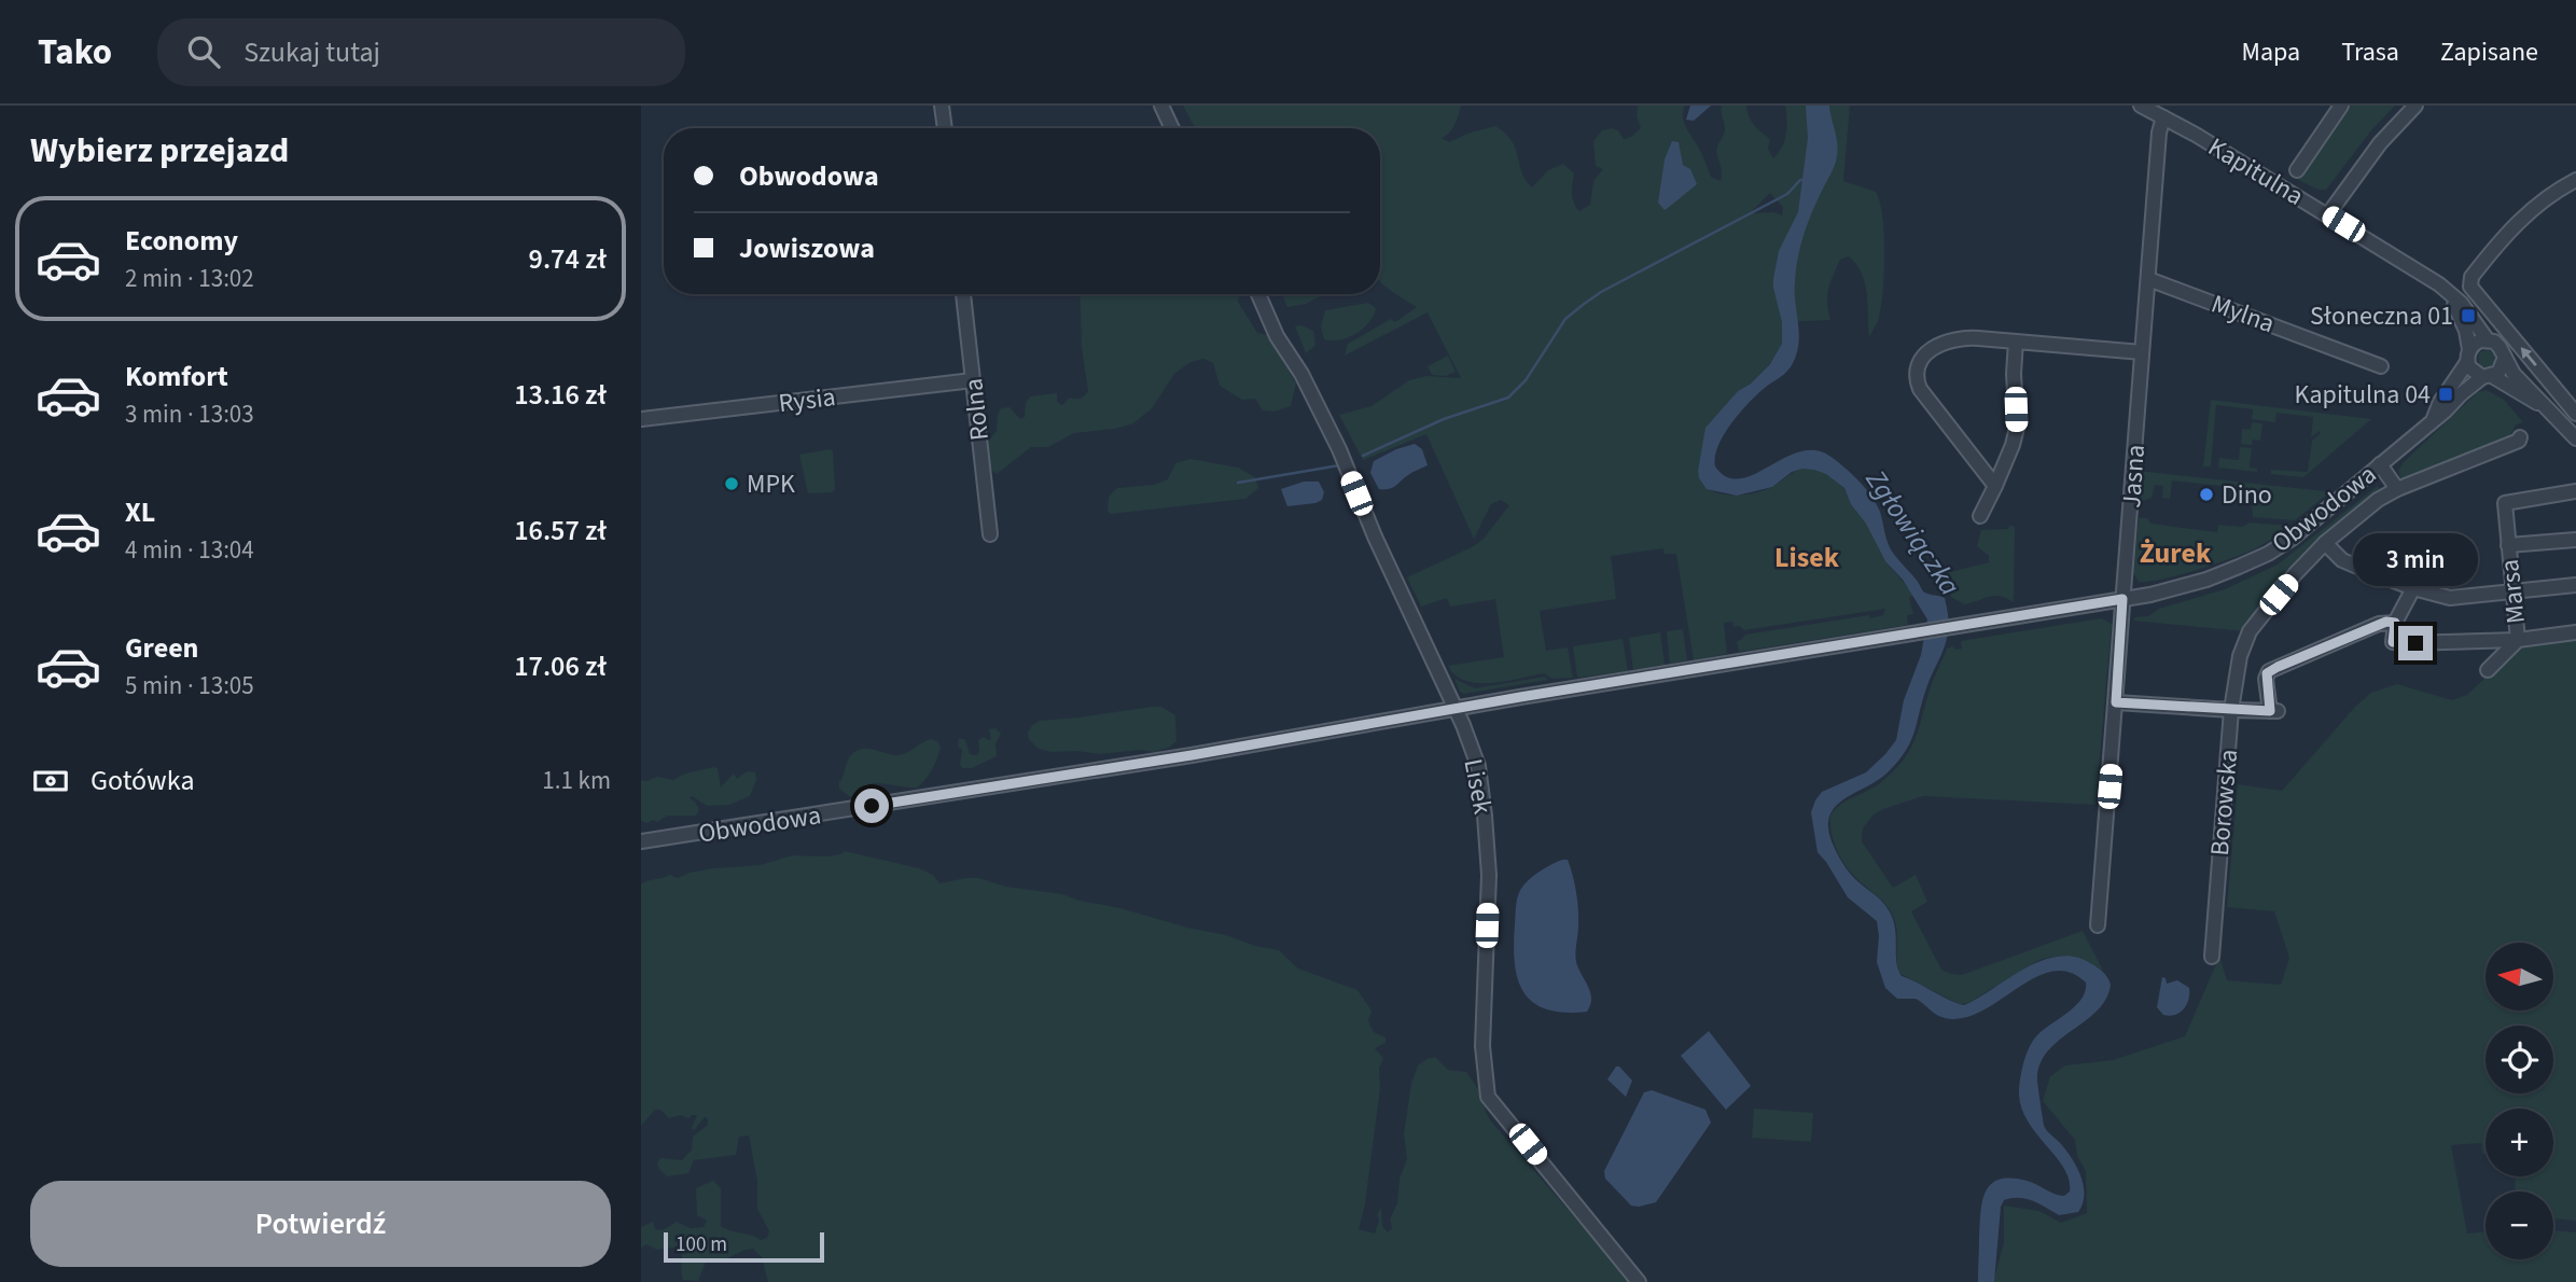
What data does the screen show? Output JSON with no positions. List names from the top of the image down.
{
  "streets": {
    "street": [
      "Kapitulna",
      "Mylna",
      "Rysia",
      "Rolna",
      "Jasna",
      "Obwodowa",
      "Marsa",
      "Lisek",
      "Borowska"
    ]
  },
  "crossings": [
    ["Kapitulna", "Jasna"],
    ["Kapitulna", "Obwodowa"],
    ["Mylna", "Jasna"],
    ["Rysia", "Rolna"],
    ["Jasna", "Obwodowa"],
    ["Obwodowa", "Lisek"]
  ],
  "districts": ["Żurek", "Lisek"],
  "water": ["Zgłowiączka"],
  "places": {
    "transit": ["Słoneczna 01", "Kapitulna 04"],
    "other": ["MPK", "Dino"]
  },
  "scale_bar": "100 m",
  "north": "left",
  "page": {
    "header": "Tako",
    "search": "Szukaj tutaj",
    "nav": ["Mapa", "Trasa", "Zapisane"],
    "heading": "Wybierz przejazd",
    "banner": ["Obwodowa", "Jowiszowa"],
    "list": [
      {
        "name": "Economy",
        "note": "2 min · 13:02",
        "value": "9.74 zł"
      },
      {
        "name": "Komfort",
        "note": "3 min · 13:03",
        "value": "13.16 zł"
      },
      {
        "name": "XL",
        "note": "4 min · 13:04",
        "value": "16.57 zł"
      },
      {
        "name": "Green",
        "note": "5 min · 13:05",
        "value": "17.06 zł"
      }
    ],
    "bubble": "3 min",
    "pay": ["Gotówka", "1.1 km"],
    "map_buttons": ["+", "−"],
    "buttons": "Potwierdź",
    "scale": "100 m"
  }
}
